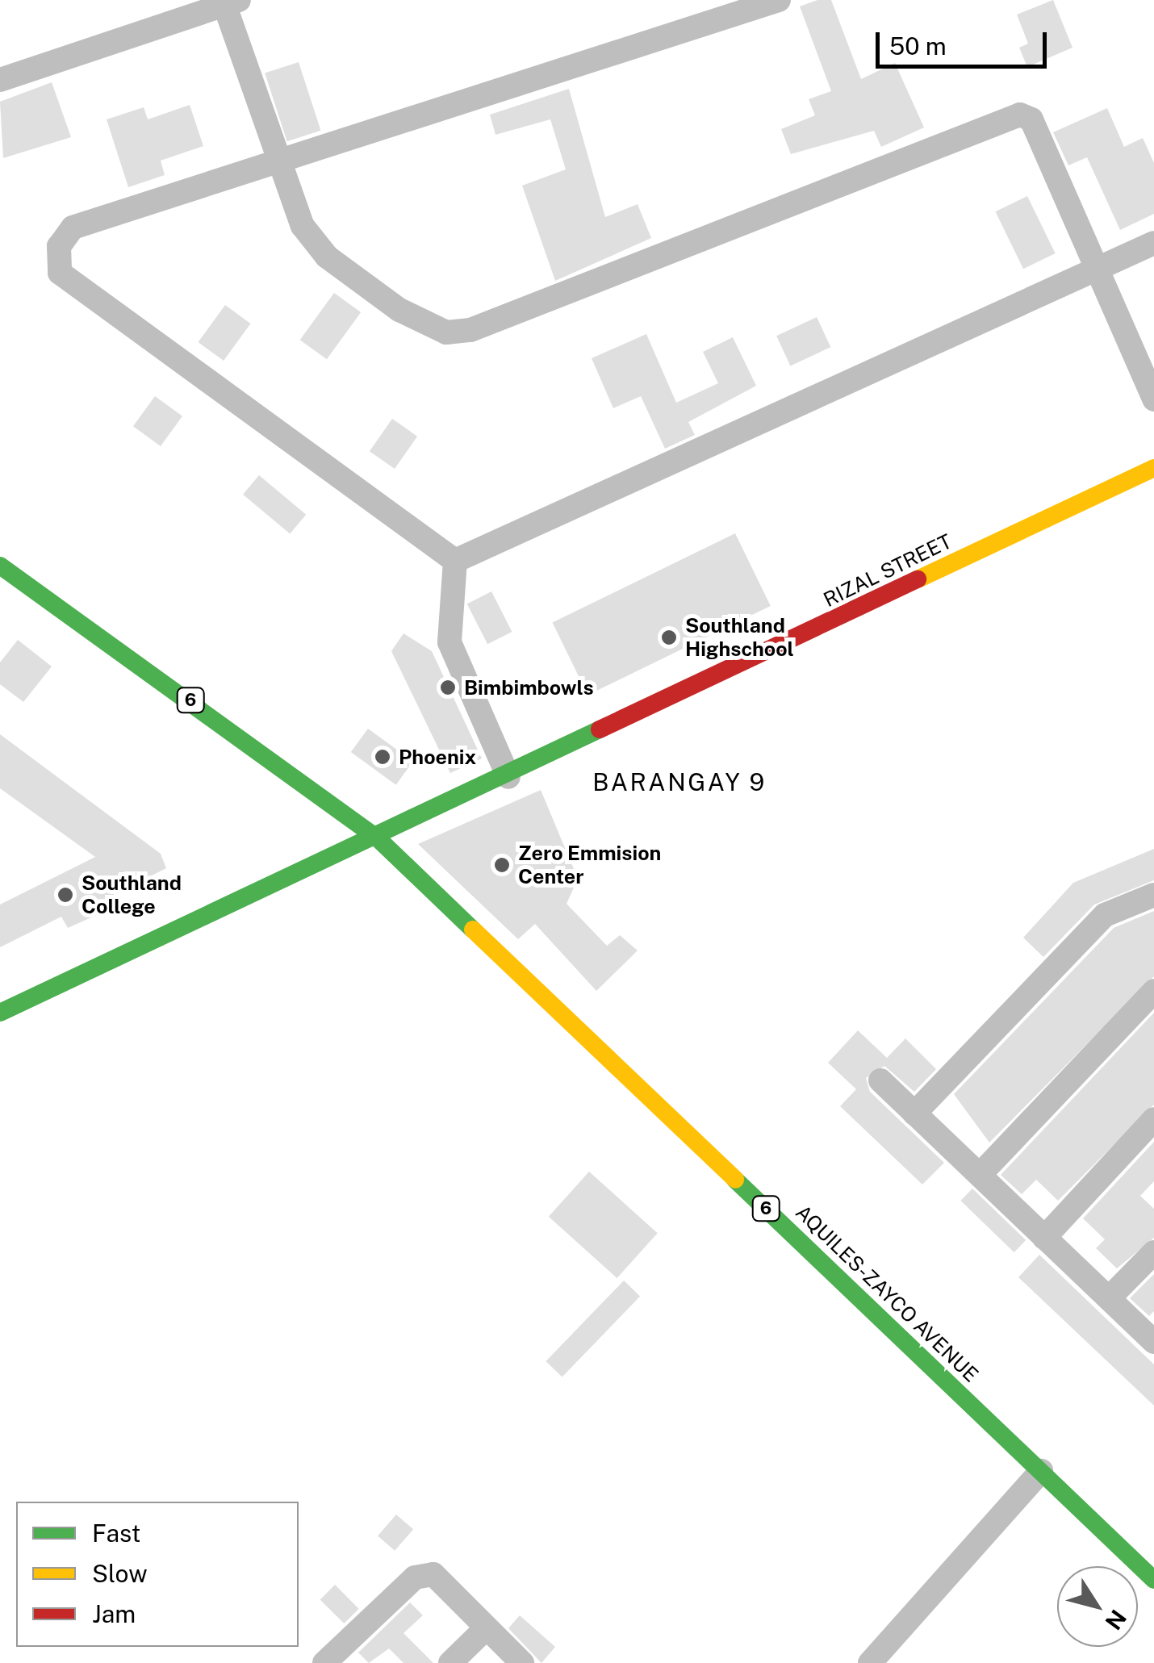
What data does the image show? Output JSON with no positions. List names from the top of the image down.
{
  "streets": {
    "main road": ["RIZAL STREET", "6", "AQUILES-ZAYCO AVENUE"]
  },
  "crossings": [
    ["RIZAL STREET", "6"],
    ["RIZAL STREET", "AQUILES-ZAYCO AVENUE"],
    ["6", "AQUILES-ZAYCO AVENUE"]
  ],
  "districts": ["BARANGAY 9"],
  "places": [
    "Southland Highschool",
    "Bimbimbowls",
    "Phoenix",
    "Zero Emmision Center",
    "Southland College"
  ],
  "legend": ["Fast", "Slow", "Jam"],
  "scale_bar": "50 m",
  "north": "bottom right"
}
